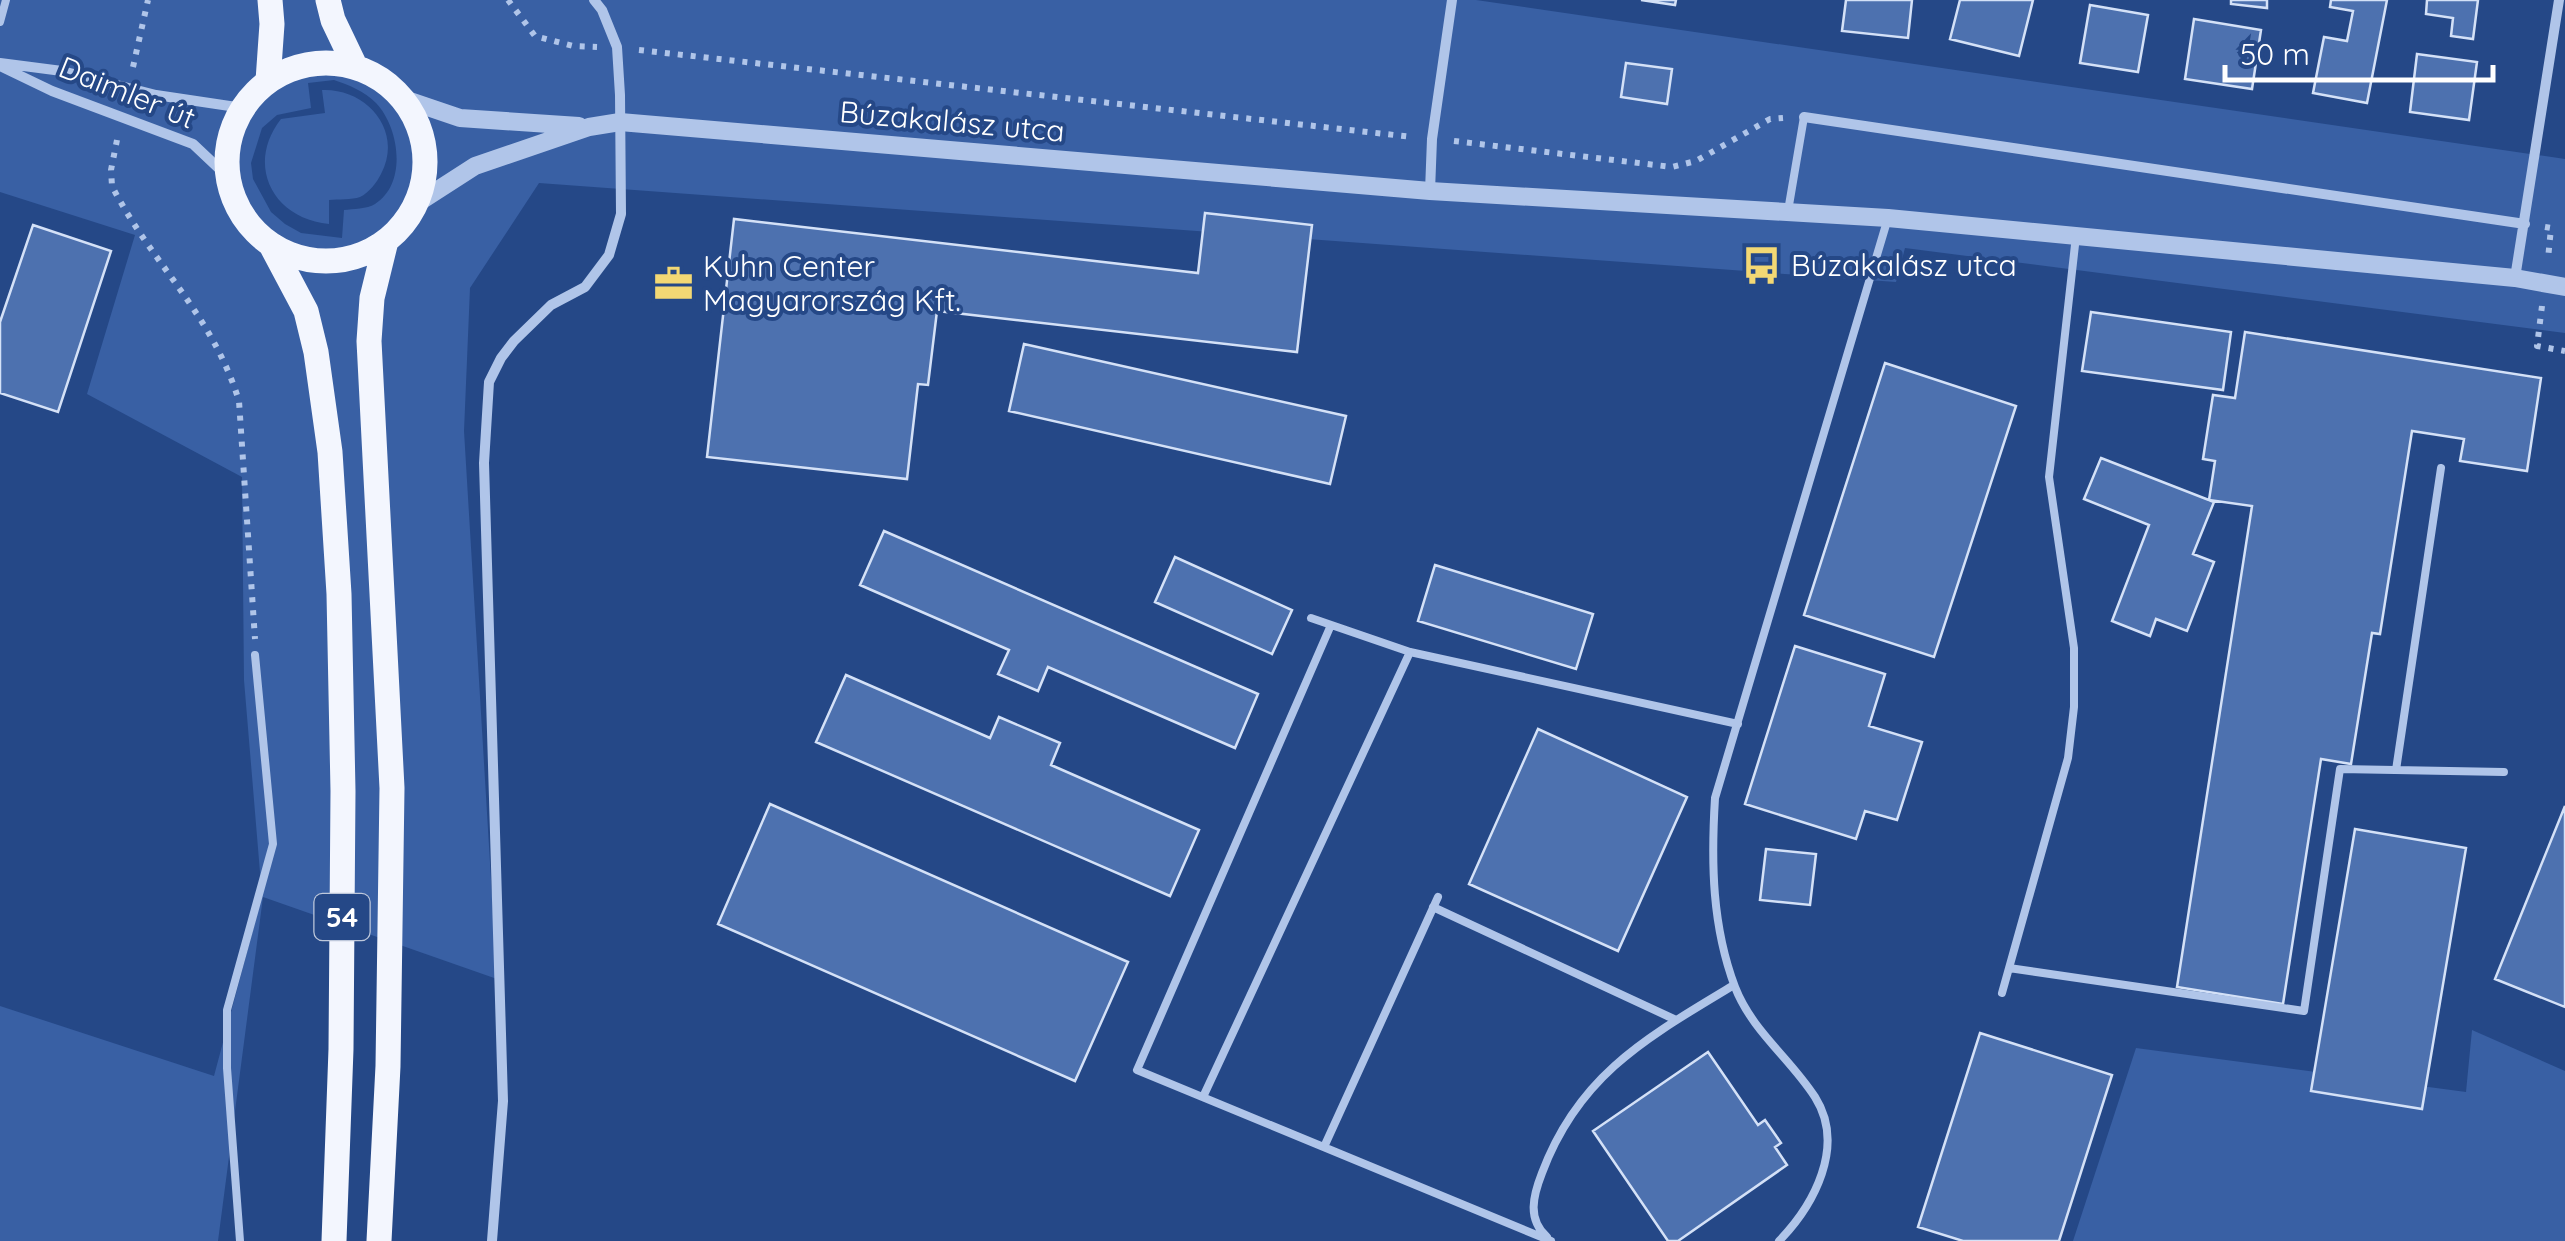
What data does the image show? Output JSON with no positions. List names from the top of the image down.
{
  "streets": {
    "main road": ["54"],
    "street": ["Daimler út", "Búzakalász utca"]
  },
  "crossings": [
    ["Daimler út", "Búzakalász utca"],
    ["Daimler út", "54"],
    ["Búzakalász utca", "54"]
  ],
  "places": {
    "bus stop": ["Búzakalász utca"],
    "office": ["Kuhn Center Magyarország Kft."]
  },
  "scale_bar": "50 m"
}
